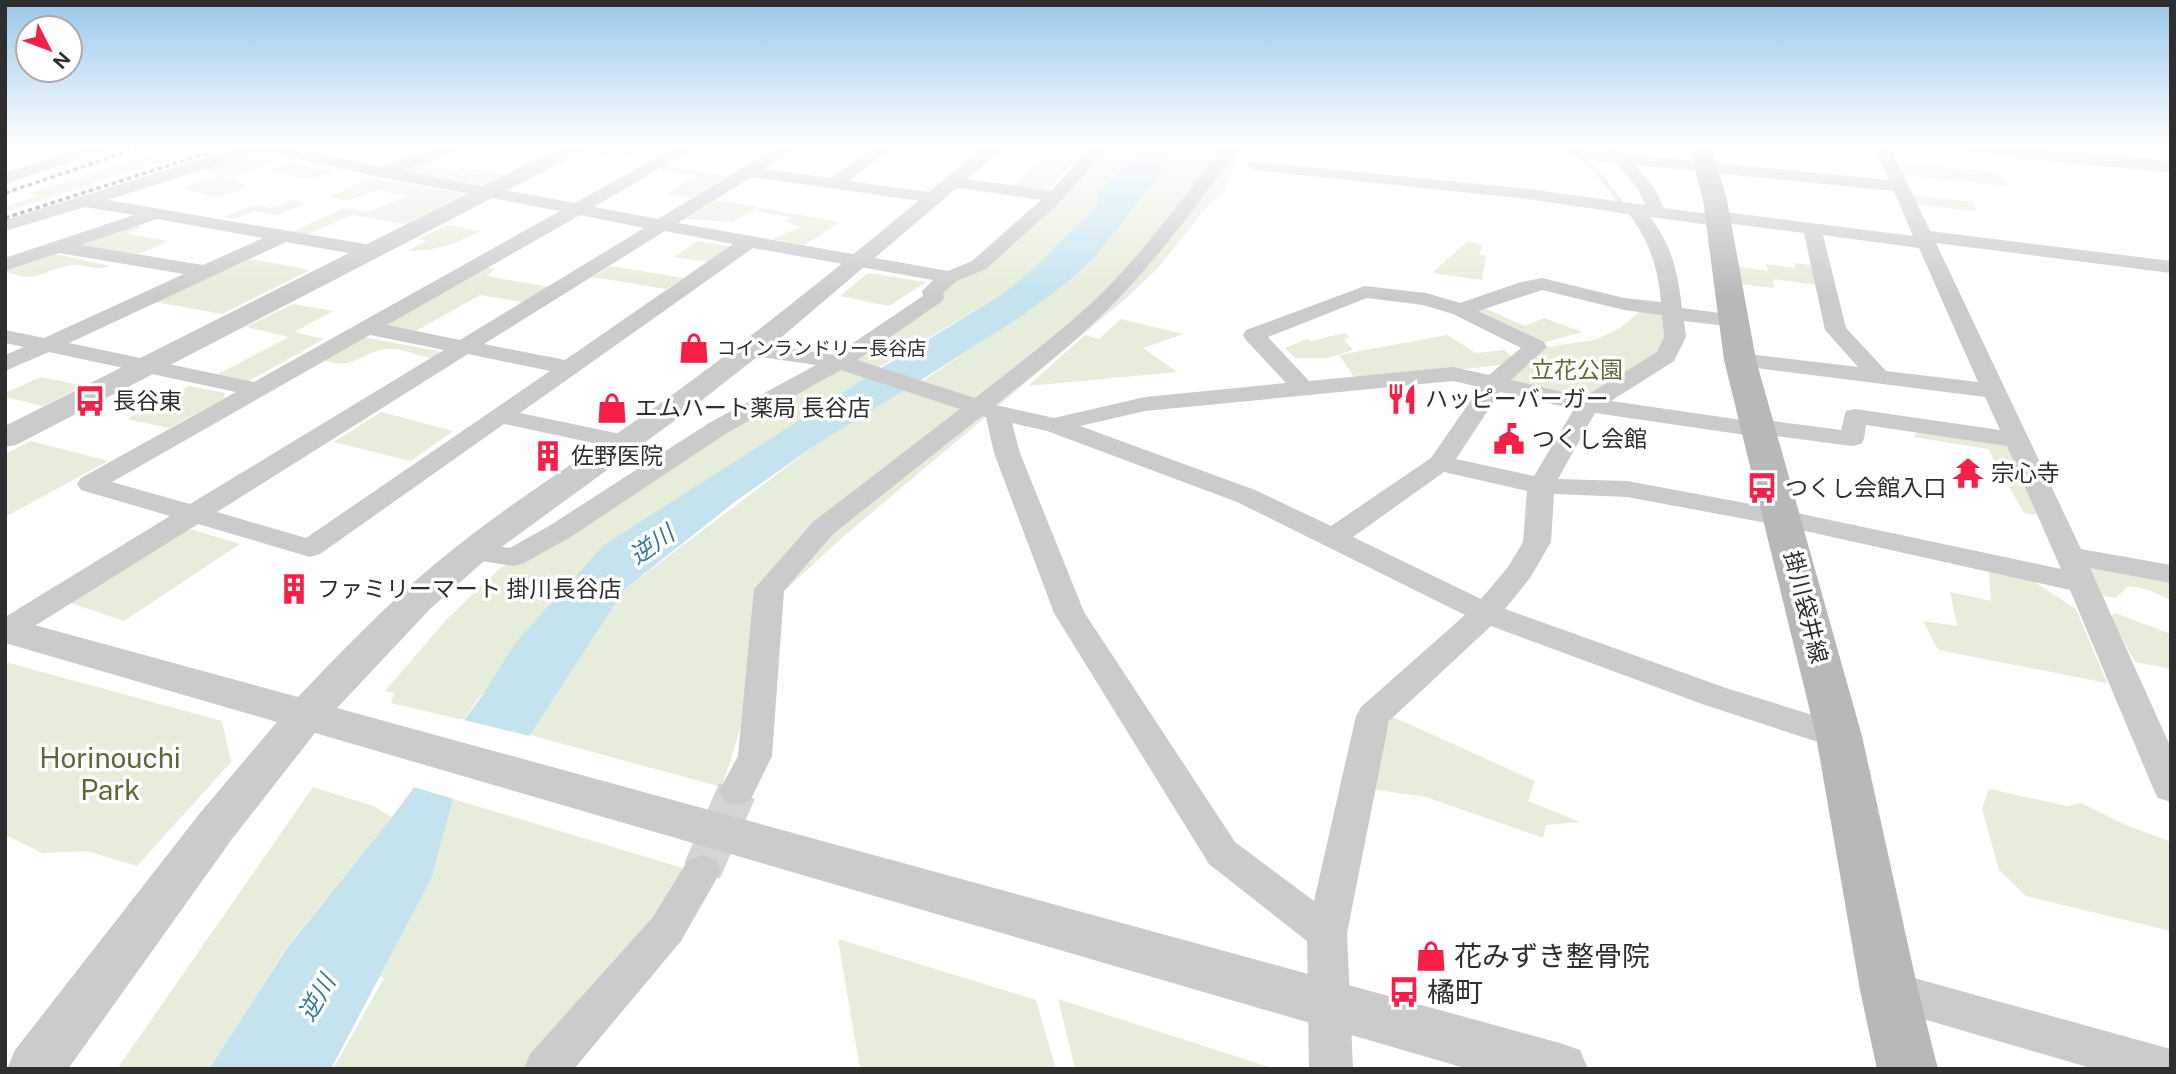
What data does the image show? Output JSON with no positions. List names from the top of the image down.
{
  "streets": {
    "main road": ["掛川袋井線"]
  },
  "water": ["逆川"],
  "parks": ["立花公園", "Horinouchi Park"],
  "places": {
    "shop": ["コインランドリー長谷店", "エムハート薬局 長谷店", "花みずき整骨院"],
    "restaurant": ["ハッピーバーガー"],
    "bus stop": ["長谷東", "つくし会館入口", "橘町"],
    "public building": ["つくし会館"],
    "building": ["佐野医院", "ファミリーマート 掛川長谷店"],
    "temple": ["宗心寺"]
  },
  "north": "bottom right"
}
